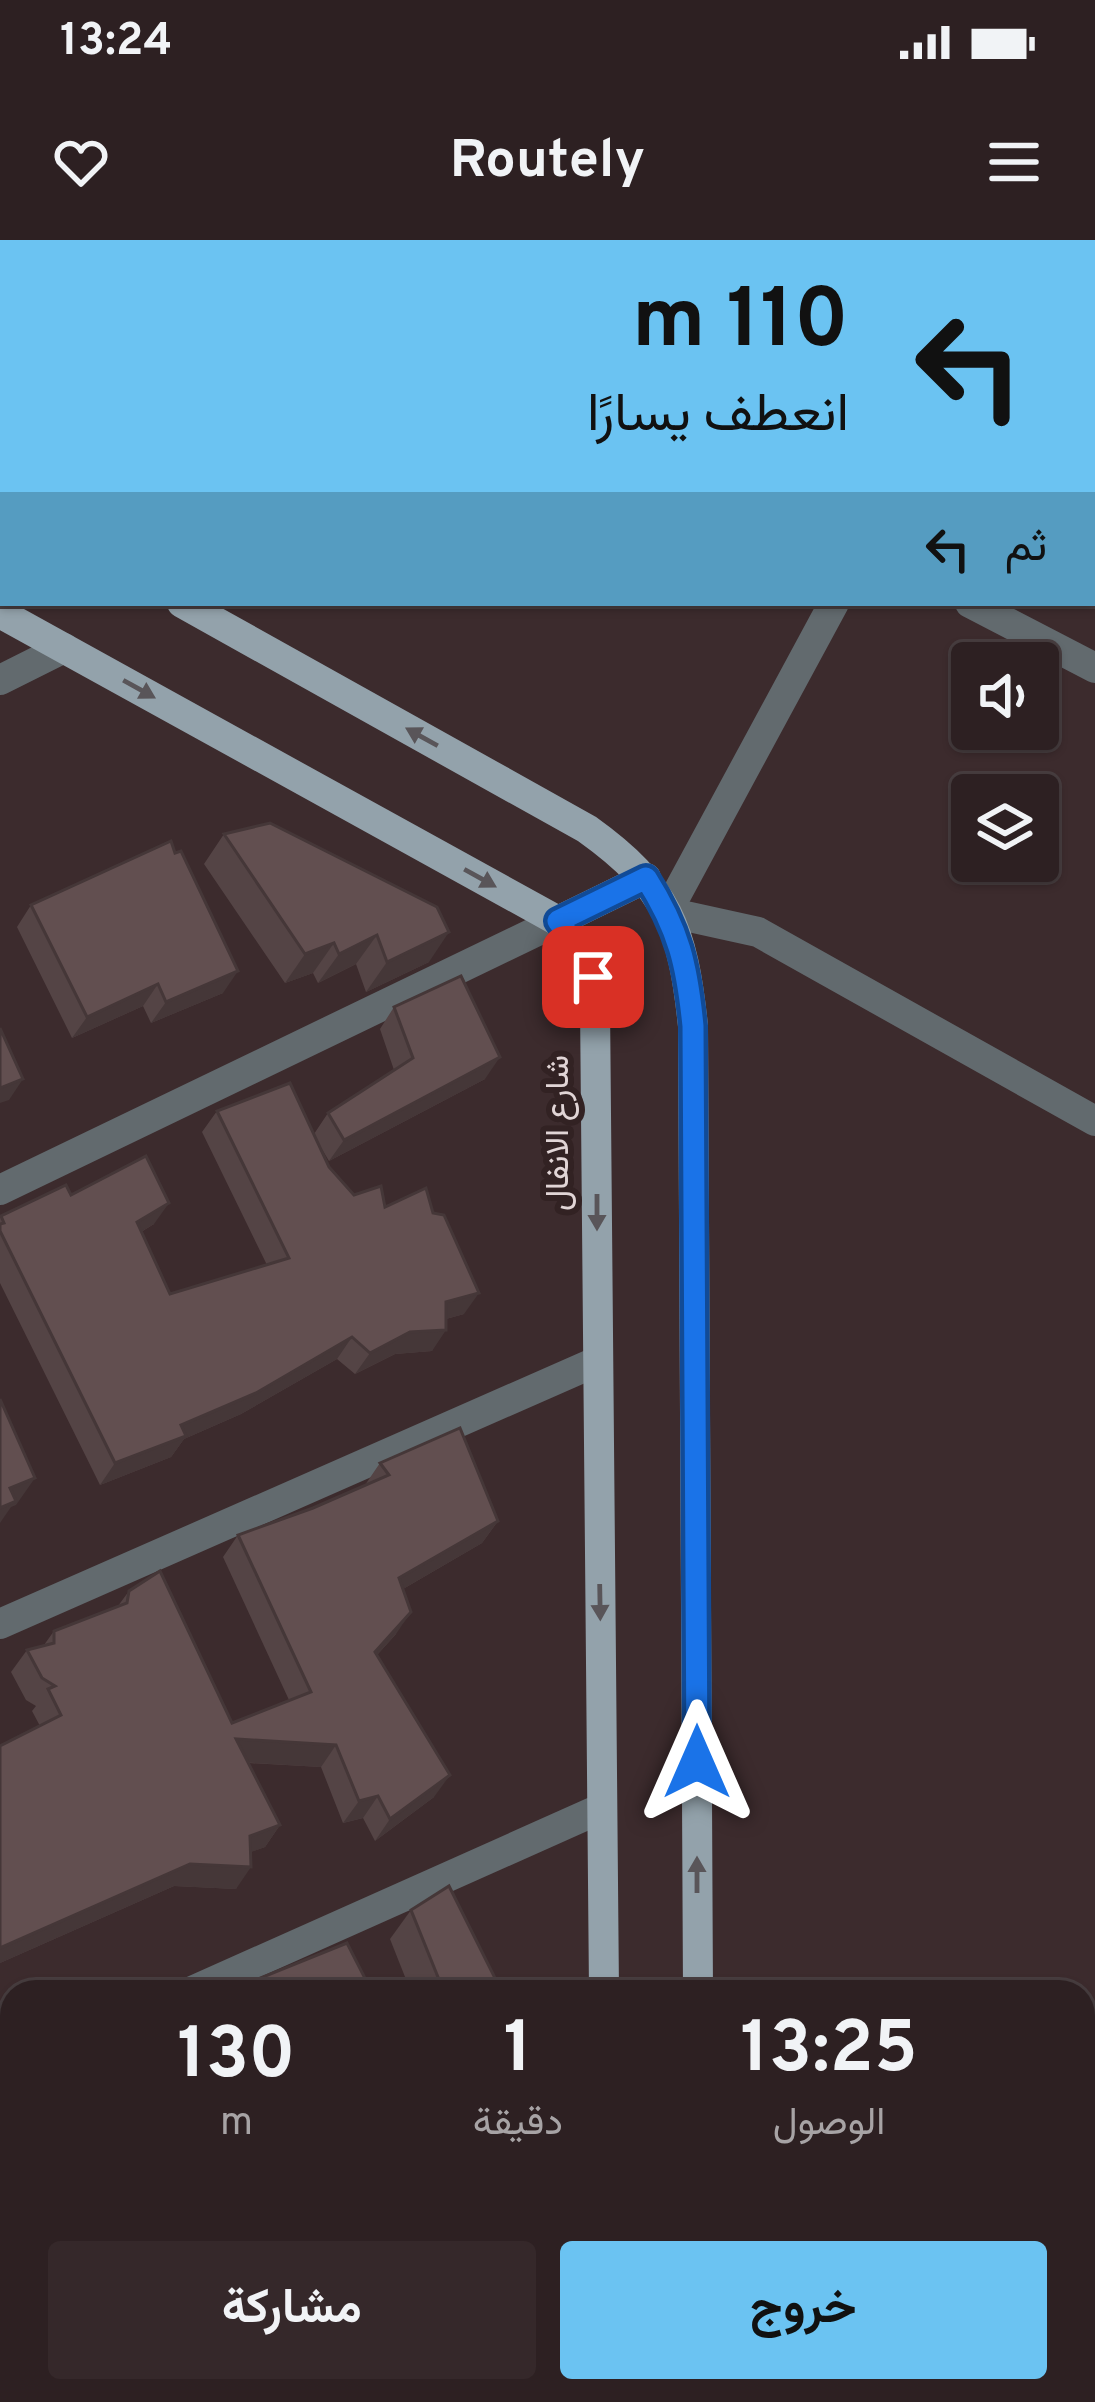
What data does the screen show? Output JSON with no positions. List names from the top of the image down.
{
  "streets": {
    "main road": ["شارع الانفال"]
  },
  "page": {
    "status": "13:24",
    "header": "Routely",
    "turn": ["110 m", "انعطف يسارًا"],
    "then": "ثم",
    "eta": [
      "13:25",
      "الوصول",
      "1",
      "دقيقة",
      "130",
      "m"
    ],
    "buttons": ["خروج", "مشاركة"]
  }
}
